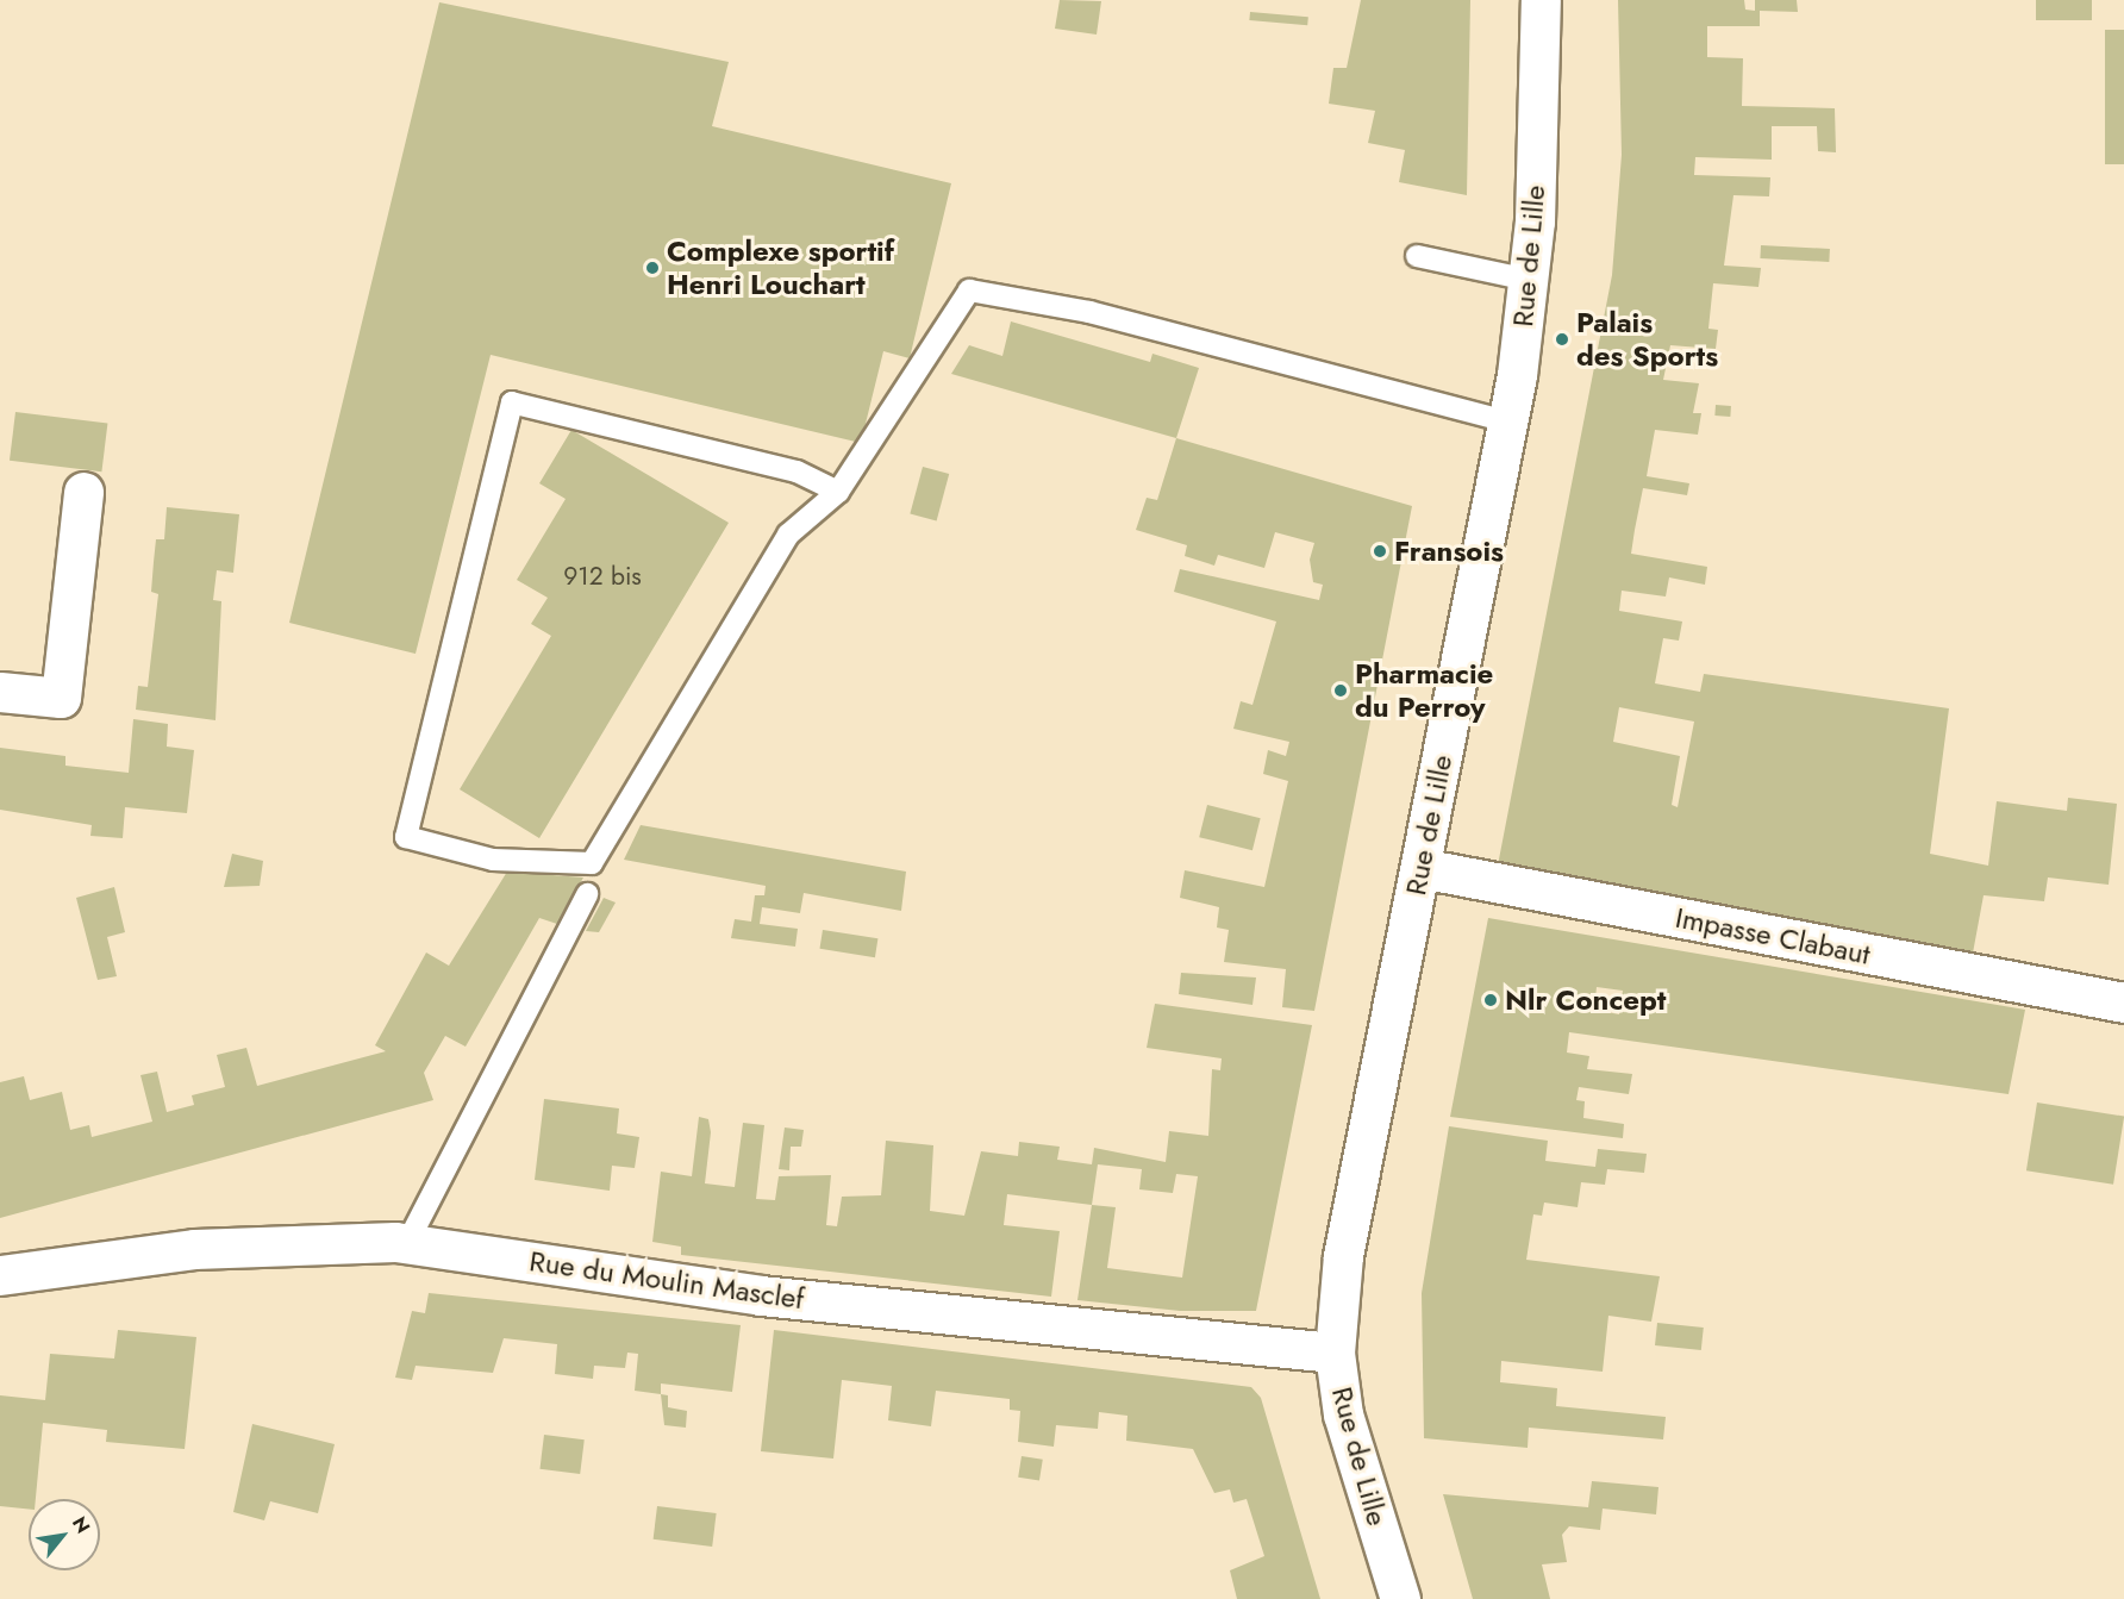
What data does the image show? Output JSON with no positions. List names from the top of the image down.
{
  "streets": {
    "street": ["Rue de Lille", "Impasse Clabaut", "Rue du Moulin Masclef"]
  },
  "crossings": [
    ["Rue de Lille", "Impasse Clabaut"],
    ["Rue de Lille", "Rue du Moulin Masclef"]
  ],
  "places": [
    "Complexe sportif Henri Louchart",
    "Palais des Sports",
    "Fransois",
    "Pharmacie du Perroy",
    "Nlr Concept"
  ],
  "house_numbers": ["912 bis"],
  "north": "top right"
}
